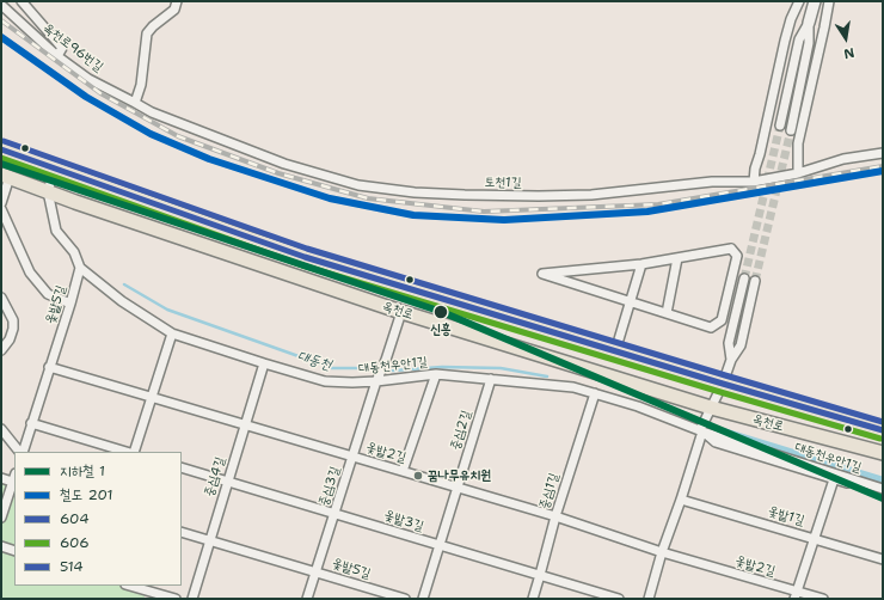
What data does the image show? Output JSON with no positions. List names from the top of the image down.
{
  "streets": {
    "main road": ["옥천로"],
    "street": [
      "옥천로96번길",
      "토천1길",
      "옻밭5길",
      "대동천우안1길",
      "중심2길",
      "옻밭2길",
      "중심4길",
      "중심3길",
      "중심1길",
      "옻밭1길",
      "옻밭3길"
    ]
  },
  "crossings": [
    ["옥천로96번길", "토천1길"],
    ["옻밭5길", "대동천우안1길"],
    ["옻밭5길", "옻밭2길"],
    ["옻밭5길", "중심4길"],
    ["옻밭5길", "중심3길"],
    ["옥천로", "중심3길"],
    ["대동천우안1길", "중심2길"],
    ["대동천우안1길", "중심4길"],
    ["대동천우안1길", "중심3길"],
    ["대동천우안1길", "중심1길"],
    ["중심2길", "옻밭2길"],
    ["중심2길", "옻밭3길"],
    ["옻밭2길", "중심4길"],
    ["옻밭2길", "중심3길"],
    ["옻밭2길", "중심1길"],
    ["중심4길", "옻밭3길"],
    ["중심3길", "옻밭3길"],
    ["중심1길", "옻밭3길"]
  ],
  "water": ["대동천"],
  "places": ["신흥", "꿈나무유치원"],
  "lines": [
    "rail line 201",
    "transit line 514",
    "transit line 604",
    "transit line 606",
    "metro line 1"
  ],
  "legend": [
    "지하철 1",
    "철도 201",
    "604",
    "606",
    "514"
  ],
  "north": "bottom"
}
